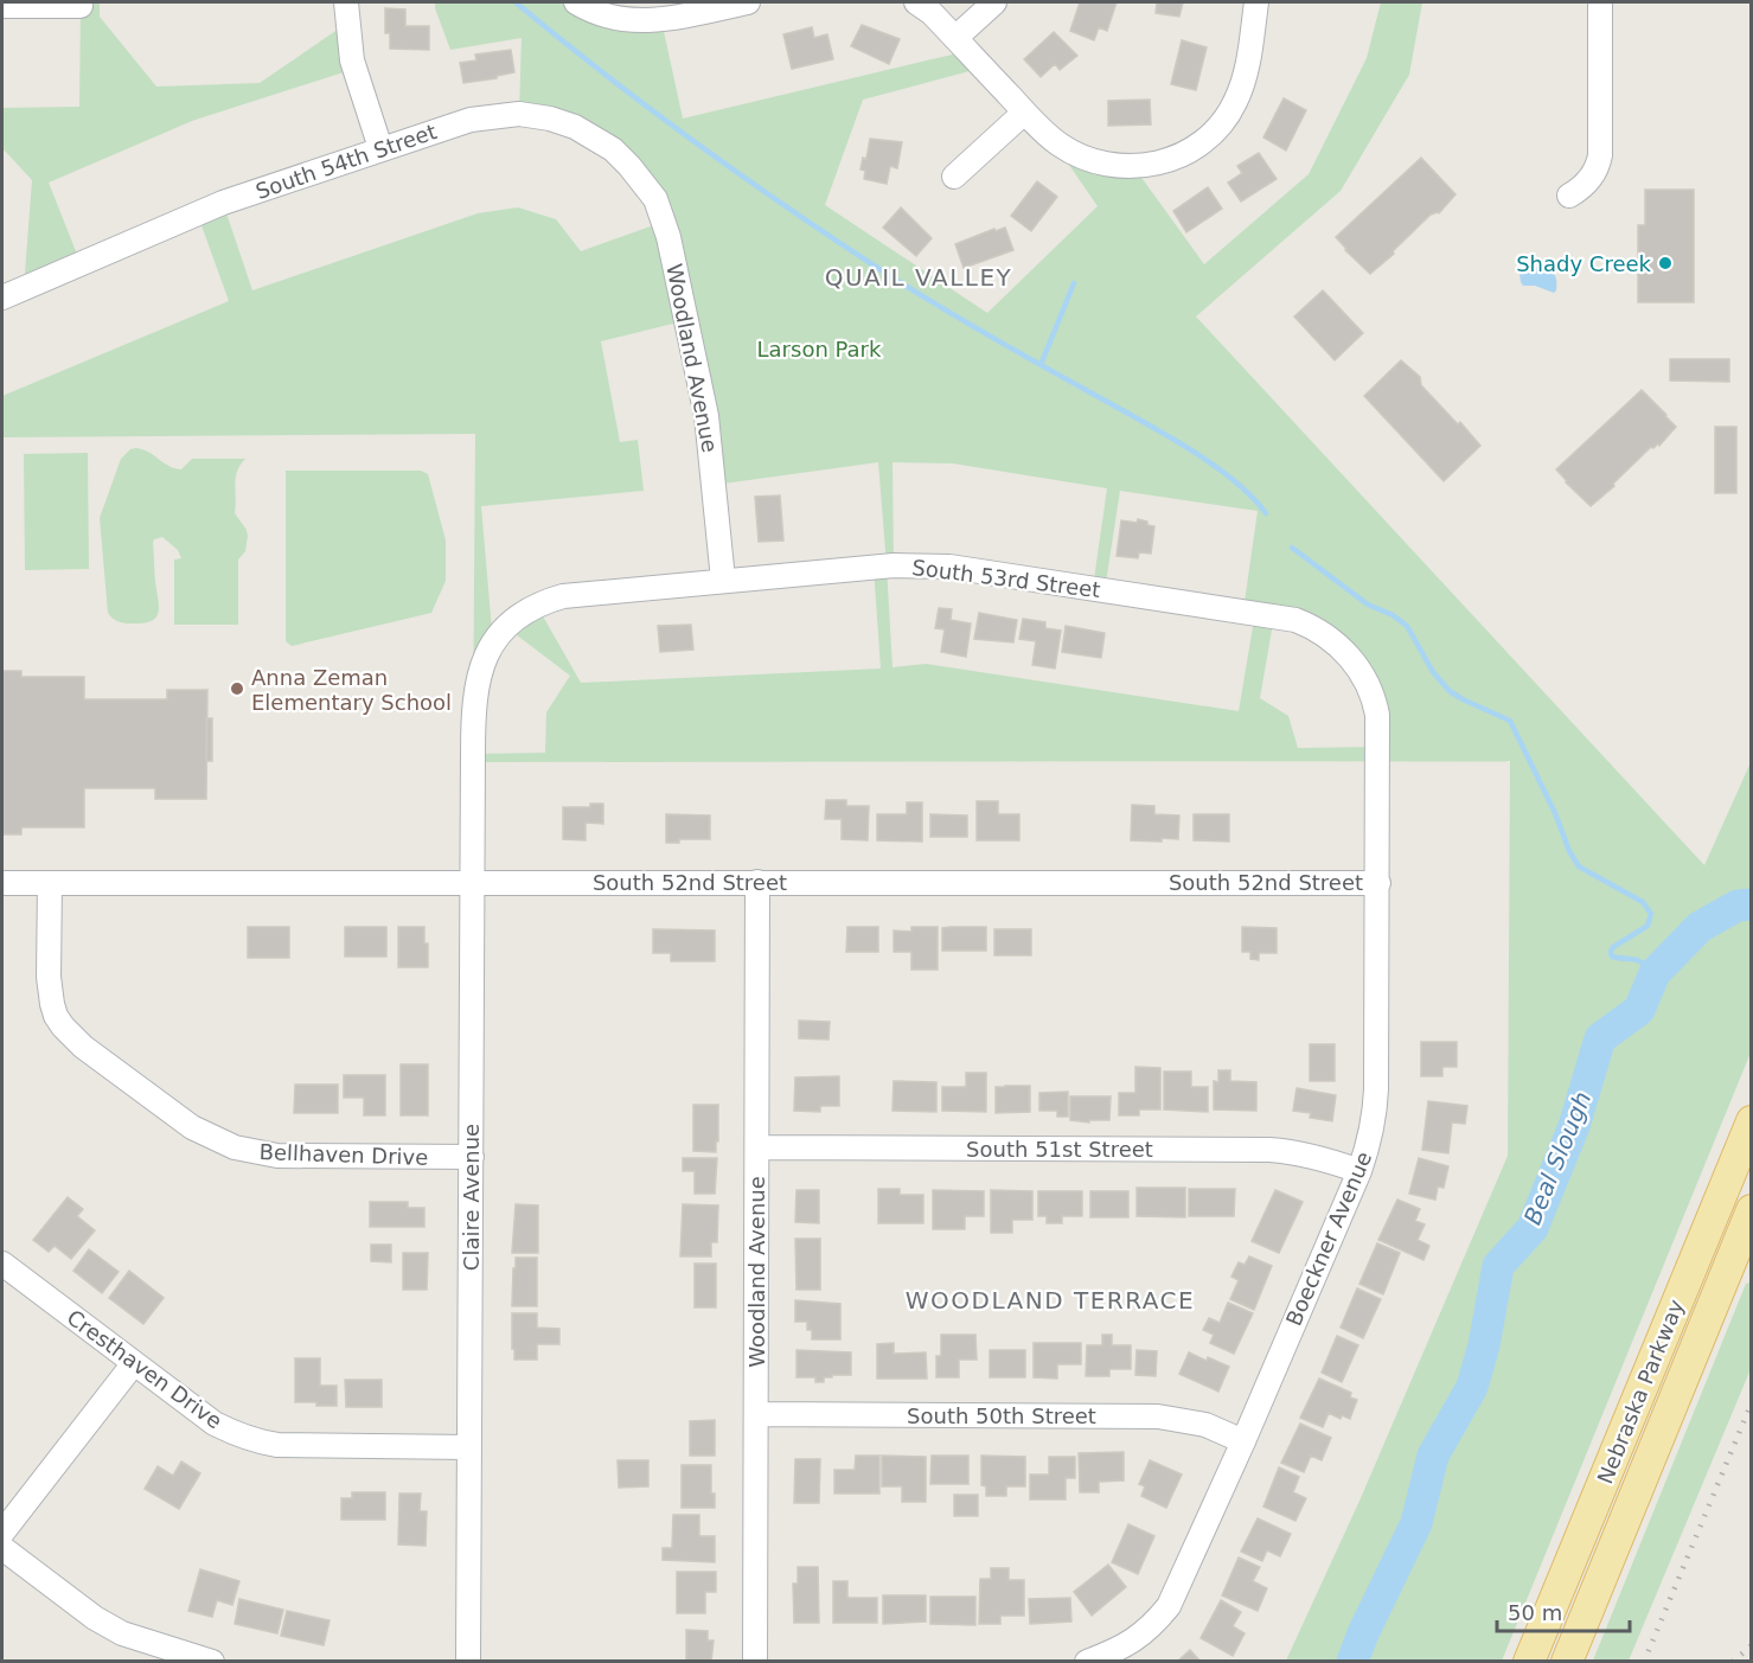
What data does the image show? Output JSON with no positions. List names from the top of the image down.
{
  "streets": {
    "main road": ["Nebraska Parkway"],
    "street": [
      "South 54th Street",
      "Woodland Avenue",
      "South 53rd Street",
      "South 52nd Street",
      "South 51st Street",
      "Bellhaven Drive",
      "Claire Avenue",
      "Boeckner Avenue",
      "Cresthaven Drive",
      "South 50th Street"
    ]
  },
  "crossings": [
    ["South 54th Street", "Woodland Avenue"],
    ["Woodland Avenue", "South 53rd Street"],
    ["Woodland Avenue", "South 52nd Street"],
    ["Woodland Avenue", "South 51st Street"],
    ["Woodland Avenue", "South 50th Street"],
    ["South 53rd Street", "Claire Avenue"],
    ["South 53rd Street", "Boeckner Avenue"],
    ["South 52nd Street", "Bellhaven Drive"],
    ["South 52nd Street", "Claire Avenue"],
    ["South 52nd Street", "Boeckner Avenue"],
    ["South 51st Street", "Boeckner Avenue"],
    ["Bellhaven Drive", "Claire Avenue"],
    ["Claire Avenue", "Cresthaven Drive"],
    ["Boeckner Avenue", "South 50th Street"]
  ],
  "districts": ["QUAIL VALLEY", "WOODLAND TERRACE"],
  "water": ["Beal Slough"],
  "parks": ["Larson Park"],
  "places": ["Shady Creek", "Anna Zeman Elementary School"],
  "scale_bar": "50 m"
}
